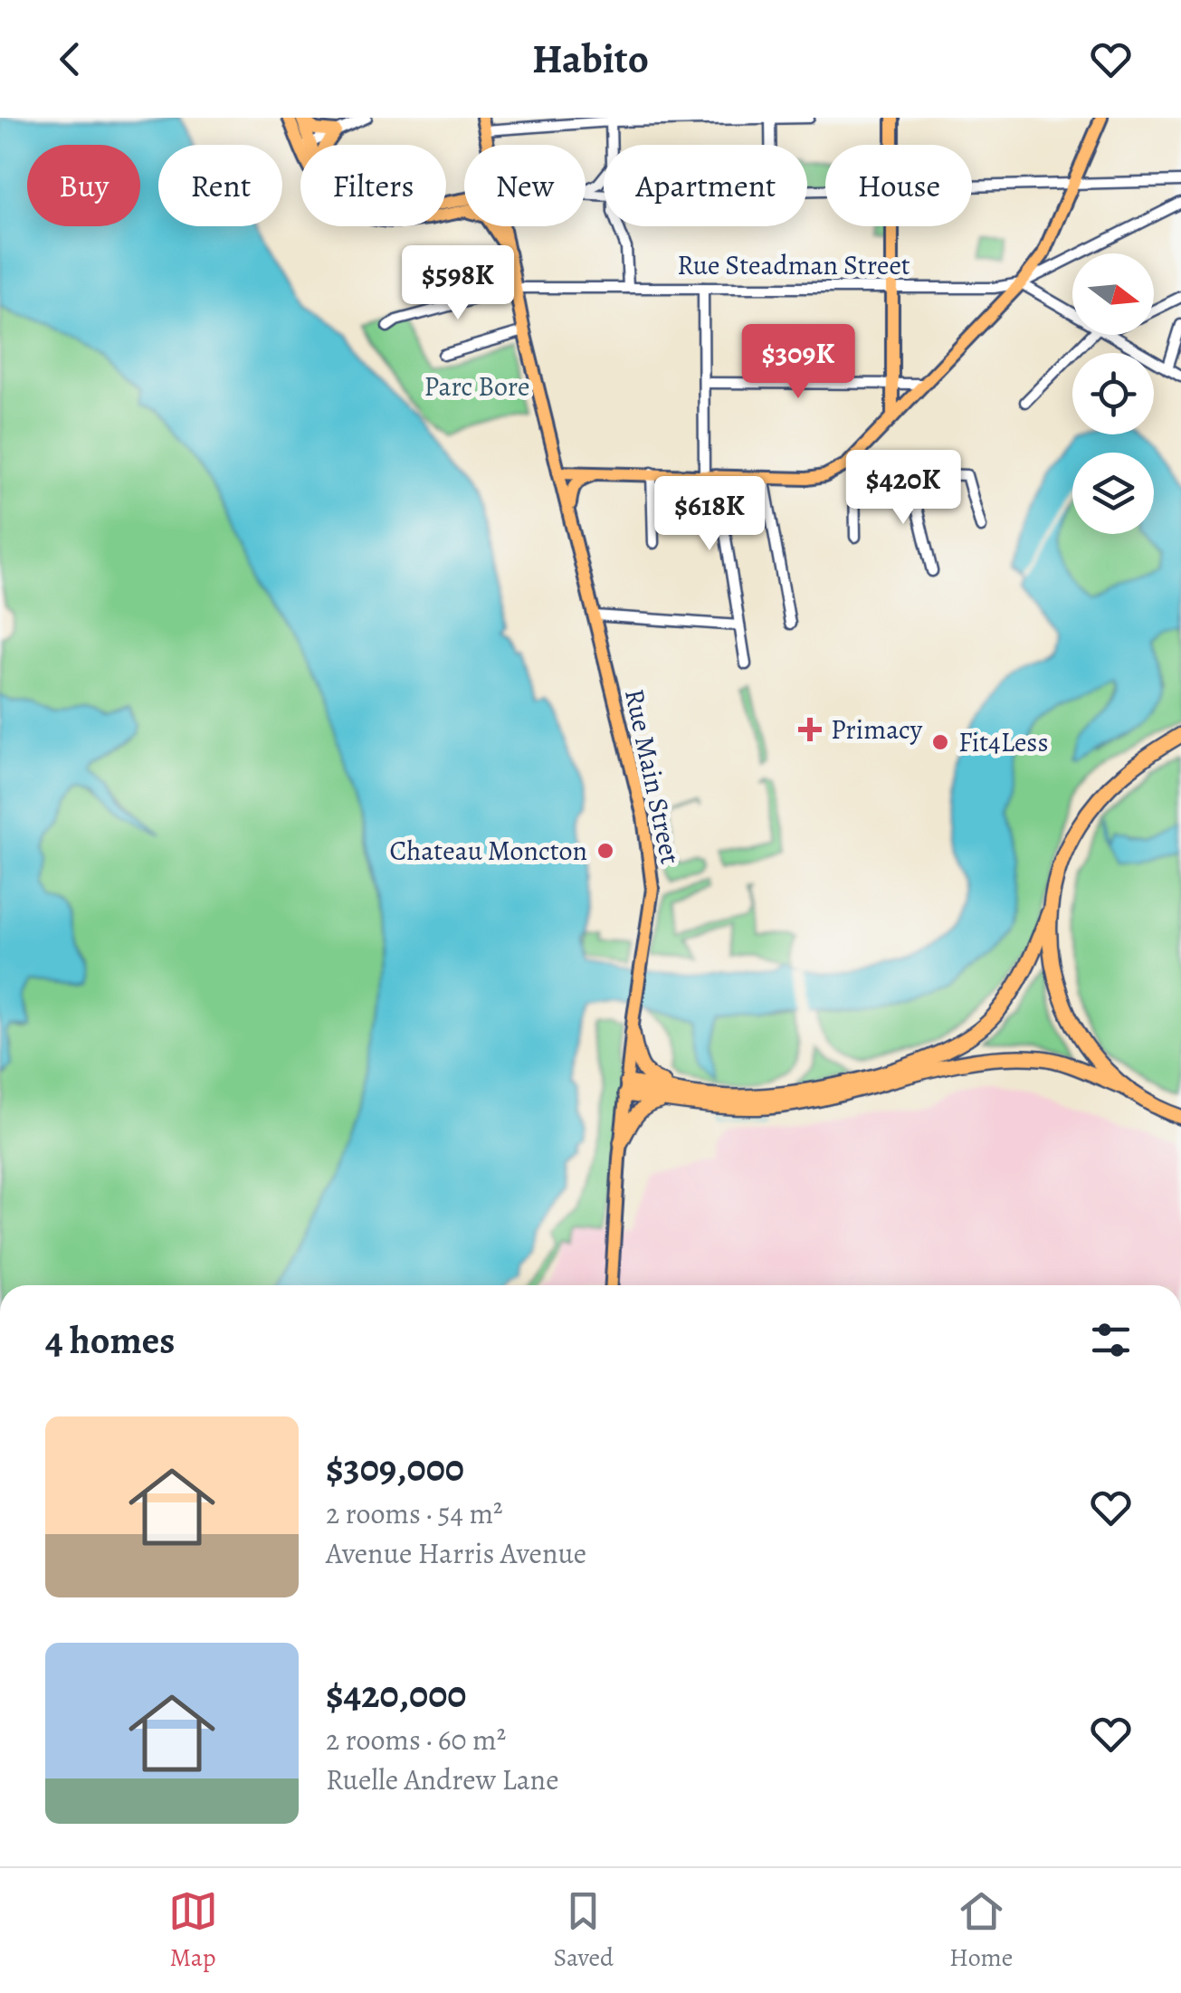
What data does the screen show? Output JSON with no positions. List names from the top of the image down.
{
  "streets": {
    "main road": ["Rue Main Street"],
    "street": ["Rue Steadman Street"]
  },
  "crossings": [
    ["Rue Steadman Street", "Rue Main Street"]
  ],
  "parks": ["Parc Bore"],
  "places": {
    "health": ["Primacy"],
    "other": ["Fit4Less", "Chateau Moncton"]
  },
  "north": "right",
  "page": {
    "header": "Habito",
    "chip": [
      "Buy",
      "Rent",
      "Filters",
      "New",
      "Apartment",
      "House"
    ],
    "price": [
      "$598K",
      "$309K",
      "$420K",
      "$618K"
    ],
    "heading": "4 homes",
    "list": [
      {
        "name": "$309,000",
        "note": "2 rooms · 54 m² · Avenue Harris Avenue"
      },
      {
        "name": "$420,000",
        "note": "2 rooms · 60 m² · Ruelle Andrew Lane"
      }
    ],
    "tabs": ["Map", "Saved", "Home"]
  }
}
